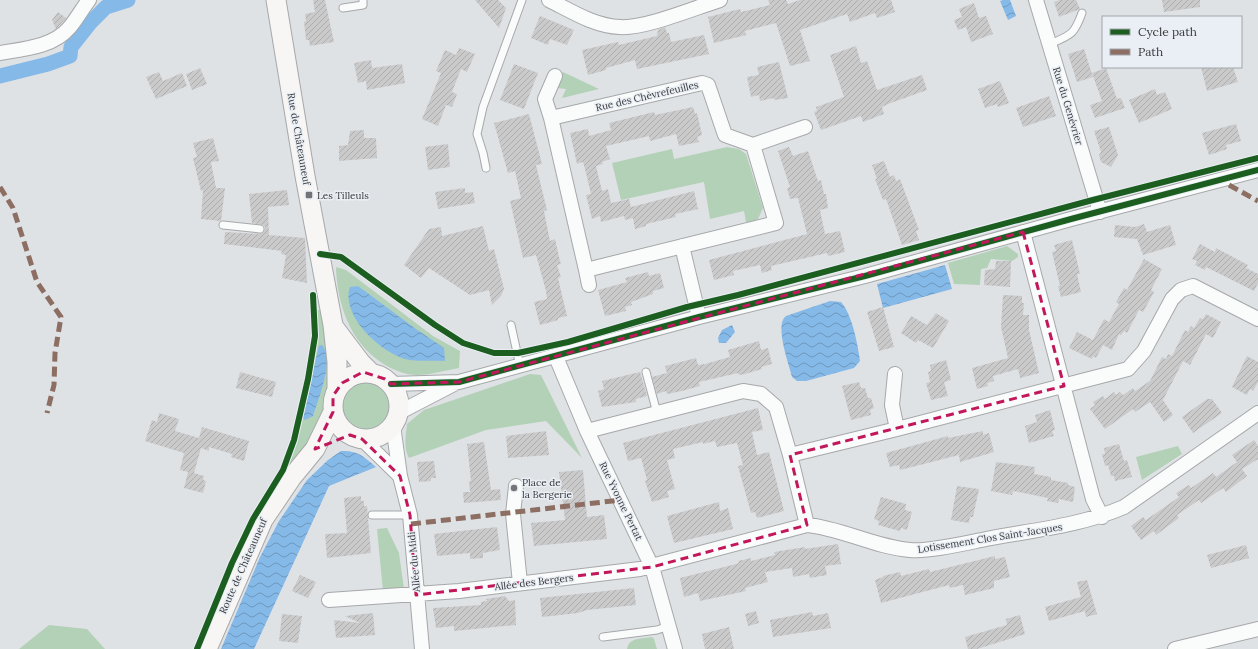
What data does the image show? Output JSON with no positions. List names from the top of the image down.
{
  "streets": {
    "main road": ["Rue de Châteauneuf", "Route de Châteauneuf"],
    "street": [
      "Rue des Chèvrefeuilles",
      "Rue du Genévrier",
      "Rue Yvonne Pertat",
      "Lotissement Clos Saint-Jacques",
      "Allée du Midi",
      "Allée des Bergers"
    ]
  },
  "crossings": [
    ["Rue de Châteauneuf", "Allée du Midi"],
    ["Rue de Châteauneuf", "Route de Châteauneuf"],
    ["Rue Yvonne Pertat", "Allée des Bergers"],
    ["Lotissement Clos Saint-Jacques", "Allée des Bergers"],
    ["Allée du Midi", "Route de Châteauneuf"],
    ["Allée du Midi", "Allée des Bergers"]
  ],
  "places": {
    "transit": ["Les Tilleuls"],
    "other": ["Place de la Bergerie"]
  },
  "legend": ["Cycle path", "Path"]
}
